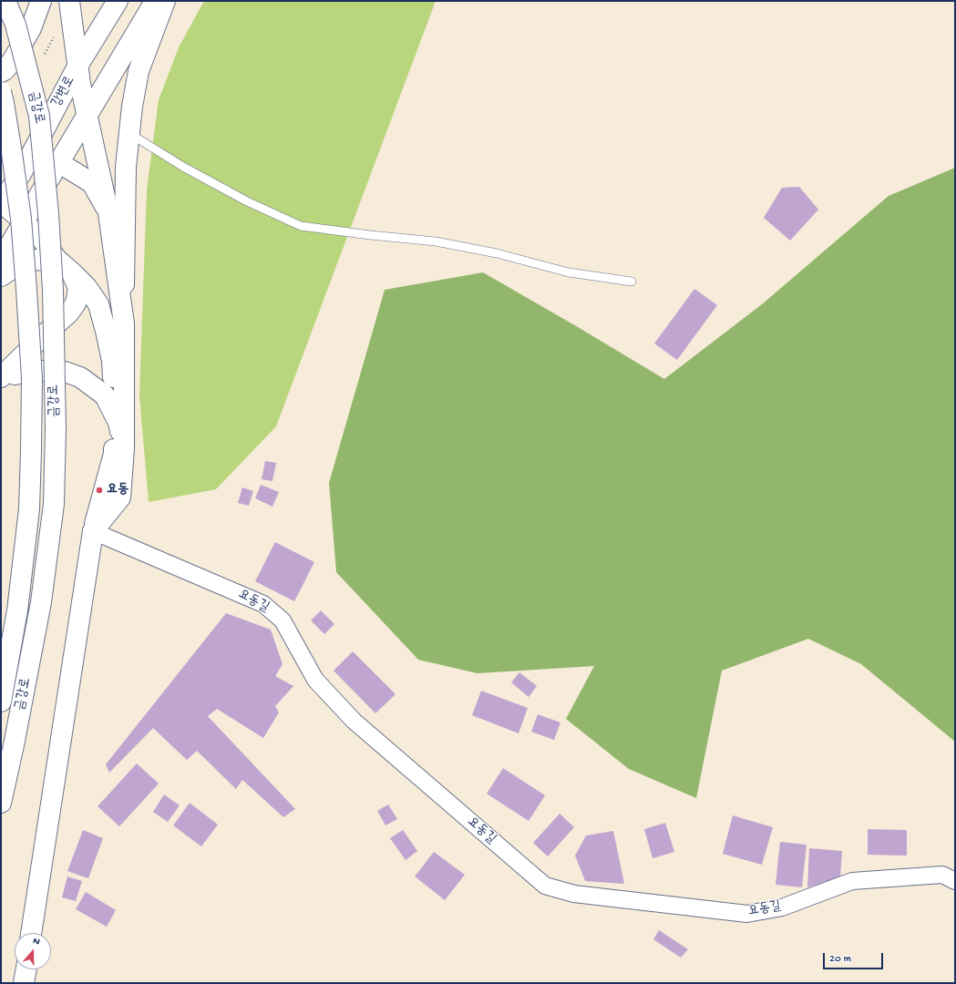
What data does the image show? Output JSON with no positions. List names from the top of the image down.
{
  "streets": {
    "main road": ["강변로", "금강로"],
    "street": ["요동길"]
  },
  "places": ["요동"],
  "scale_bar": "20 m",
  "north": "top"
}
